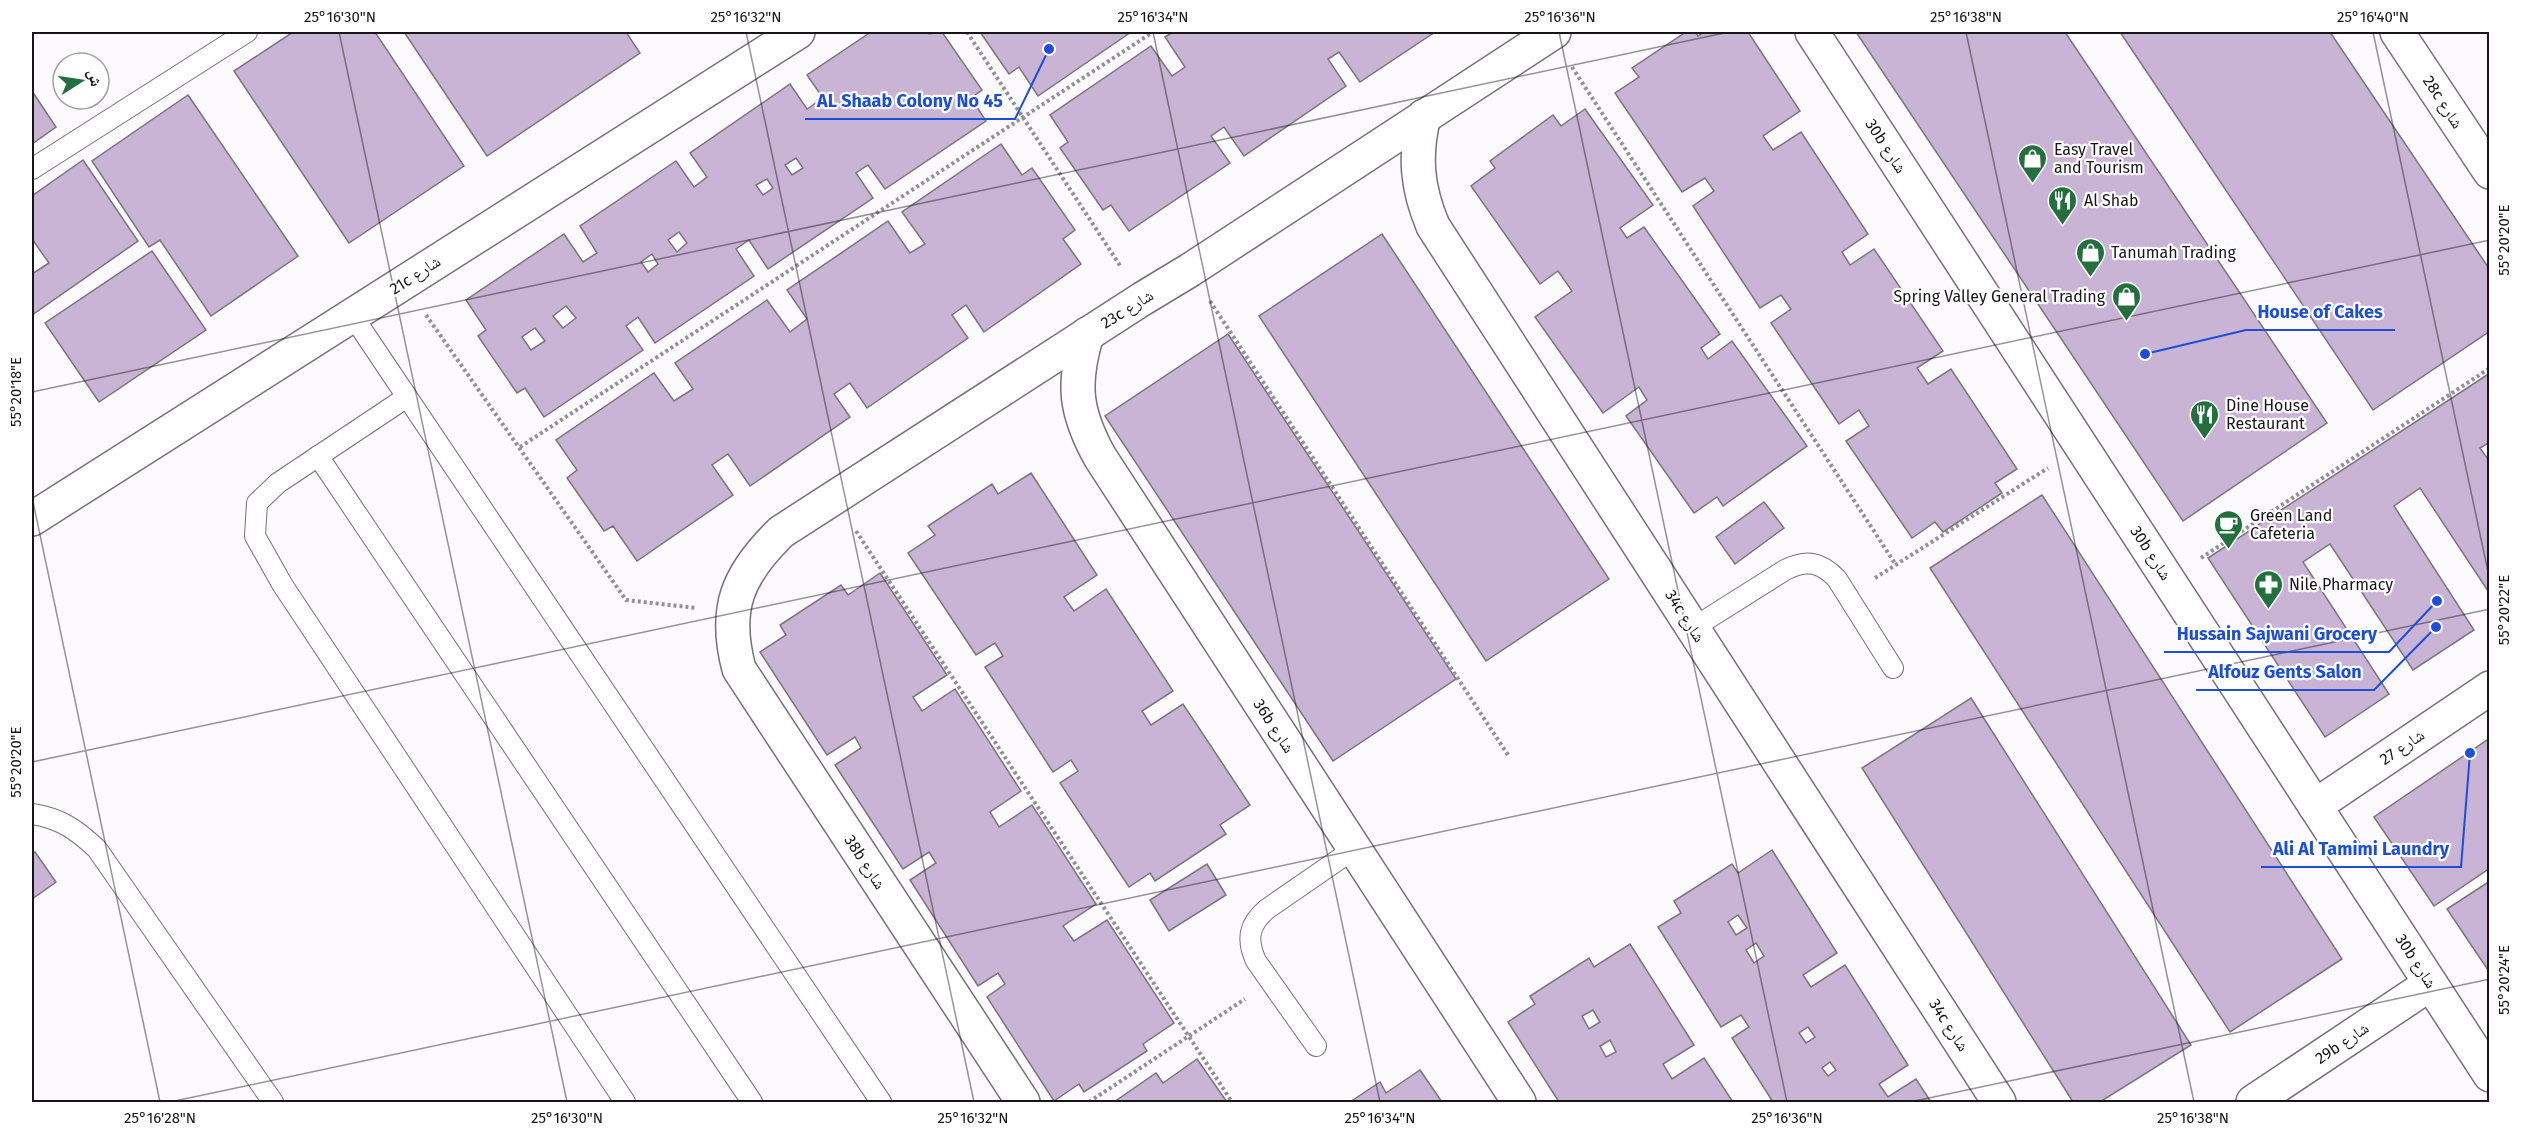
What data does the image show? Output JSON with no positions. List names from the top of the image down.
{
  "streets": {
    "street": [
      "28c شارع",
      "30b شارع",
      "21c شارع",
      "23c شارع",
      "34c شارع",
      "36b شارع",
      "شارع 27",
      "38b شارع",
      "29b شارع"
    ]
  },
  "crossings": [
    ["30b شارع", "شارع 27"],
    ["30b شارع", "29b شارع"],
    ["23c شارع", "34c شارع"],
    ["23c شارع", "36b شارع"],
    ["23c شارع", "38b شارع"]
  ],
  "places": {
    "other": [
      "AL Shaab Colony No 45",
      "House of Cakes",
      "Hussain Sajwani Grocery",
      "Alfouz Gents Salon",
      "Ali Al Tamimi Laundry"
    ],
    "shop": ["Easy Travel and Tourism", "Tanumah Trading", "Spring Valley General Trading"],
    "restaurant": ["Al Shab", "Dine House Restaurant"],
    "cafe": ["Green Land Cafeteria"],
    "pharmacy": ["Nile Pharmacy"]
  },
  "north": "right",
  "coordinates": [
    "25°16'30\"N",
    "25°16'32\"N",
    "25°16'34\"N",
    "25°16'36\"N",
    "25°16'38\"N",
    "25°16'40\"N",
    "55°20'20\"E",
    "55°20'18\"E",
    "55°20'22\"E",
    "55°20'24\"E",
    "25°16'28\"N"
  ]
}
